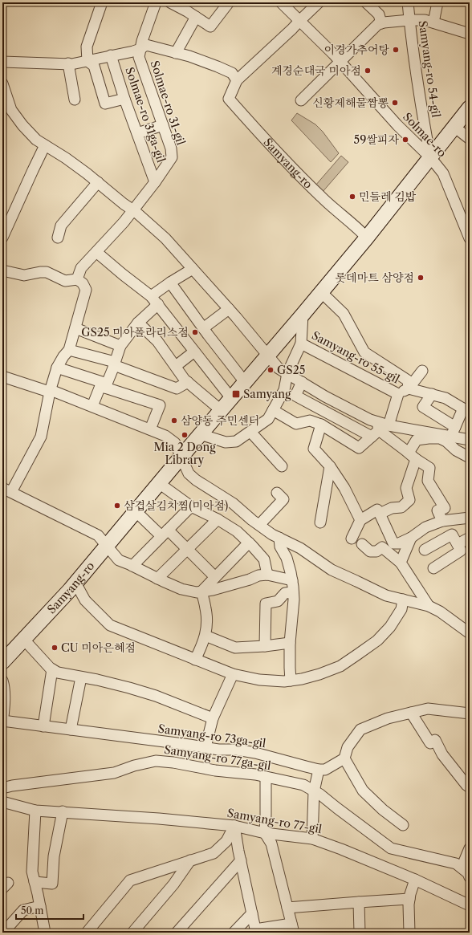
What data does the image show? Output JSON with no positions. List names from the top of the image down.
{
  "streets": {
    "main road": ["Samyang-ro"],
    "street": [
      "Samyang-ro 54-gil",
      "Solmae-ro 31-gil",
      "Solmae-ro 31ga-gil",
      "Solmae-ro",
      "Samyang-ro 55-gil",
      "Samyang-ro 73ga-gil",
      "Samyang-ro 77ga-gil",
      "Samyang-ro 77-gil"
    ]
  },
  "crossings": [
    ["Samyang-ro 54-gil", "Solmae-ro"],
    ["Samyang-ro 54-gil", "Samyang-ro"],
    ["Solmae-ro 31-gil", "Solmae-ro 31ga-gil"],
    ["Solmae-ro 31-gil", "Samyang-ro"],
    ["Solmae-ro", "Samyang-ro"],
    ["Samyang-ro", "Samyang-ro 55-gil"]
  ],
  "places": {
    "other": [
      "이경가추어탕",
      "계경순대국 미아점",
      "신황제해물짬뽕",
      "59쌀피자",
      "민들레 김밥",
      "롯데마트 삼양점",
      "GS25 미아폴라리스점",
      "GS25",
      "삼양동 주민센터",
      "Mia 2 Dong Library",
      "삼겹살김치찜(미아점)",
      "CU 미아은혜점"
    ],
    "transit": ["Samyang"]
  },
  "scale_bar": "50 m"
}
